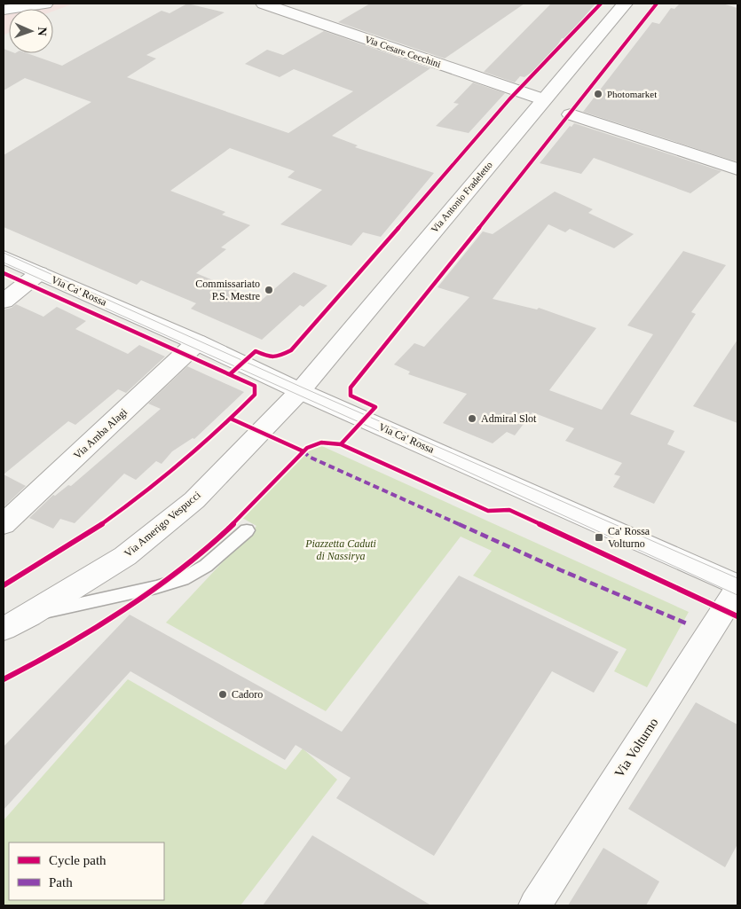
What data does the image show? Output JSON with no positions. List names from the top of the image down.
{
  "streets": {
    "street": [
      "Via Cesare Cecchini",
      "Via Antonio Fradeletto",
      "Via Ca' Rossa",
      "Via Amba Alagi",
      "Via Amerigo Vespucci",
      "Via Volturno"
    ]
  },
  "crossings": [
    ["Via Cesare Cecchini", "Via Antonio Fradeletto"],
    ["Via Antonio Fradeletto", "Via Ca' Rossa"],
    ["Via Antonio Fradeletto", "Via Amerigo Vespucci"],
    ["Via Ca' Rossa", "Via Amba Alagi"],
    ["Via Ca' Rossa", "Via Amerigo Vespucci"]
  ],
  "parks": ["Piazzetta Caduti di Nassirya"],
  "places": {
    "other": [
      "Photomarket",
      "Commissariato P.S. Mestre",
      "Admiral Slot",
      "Cadoro"
    ],
    "transit": ["Ca' Rossa Volturno"]
  },
  "legend": ["Cycle path", "Path"],
  "north": "right"
}
